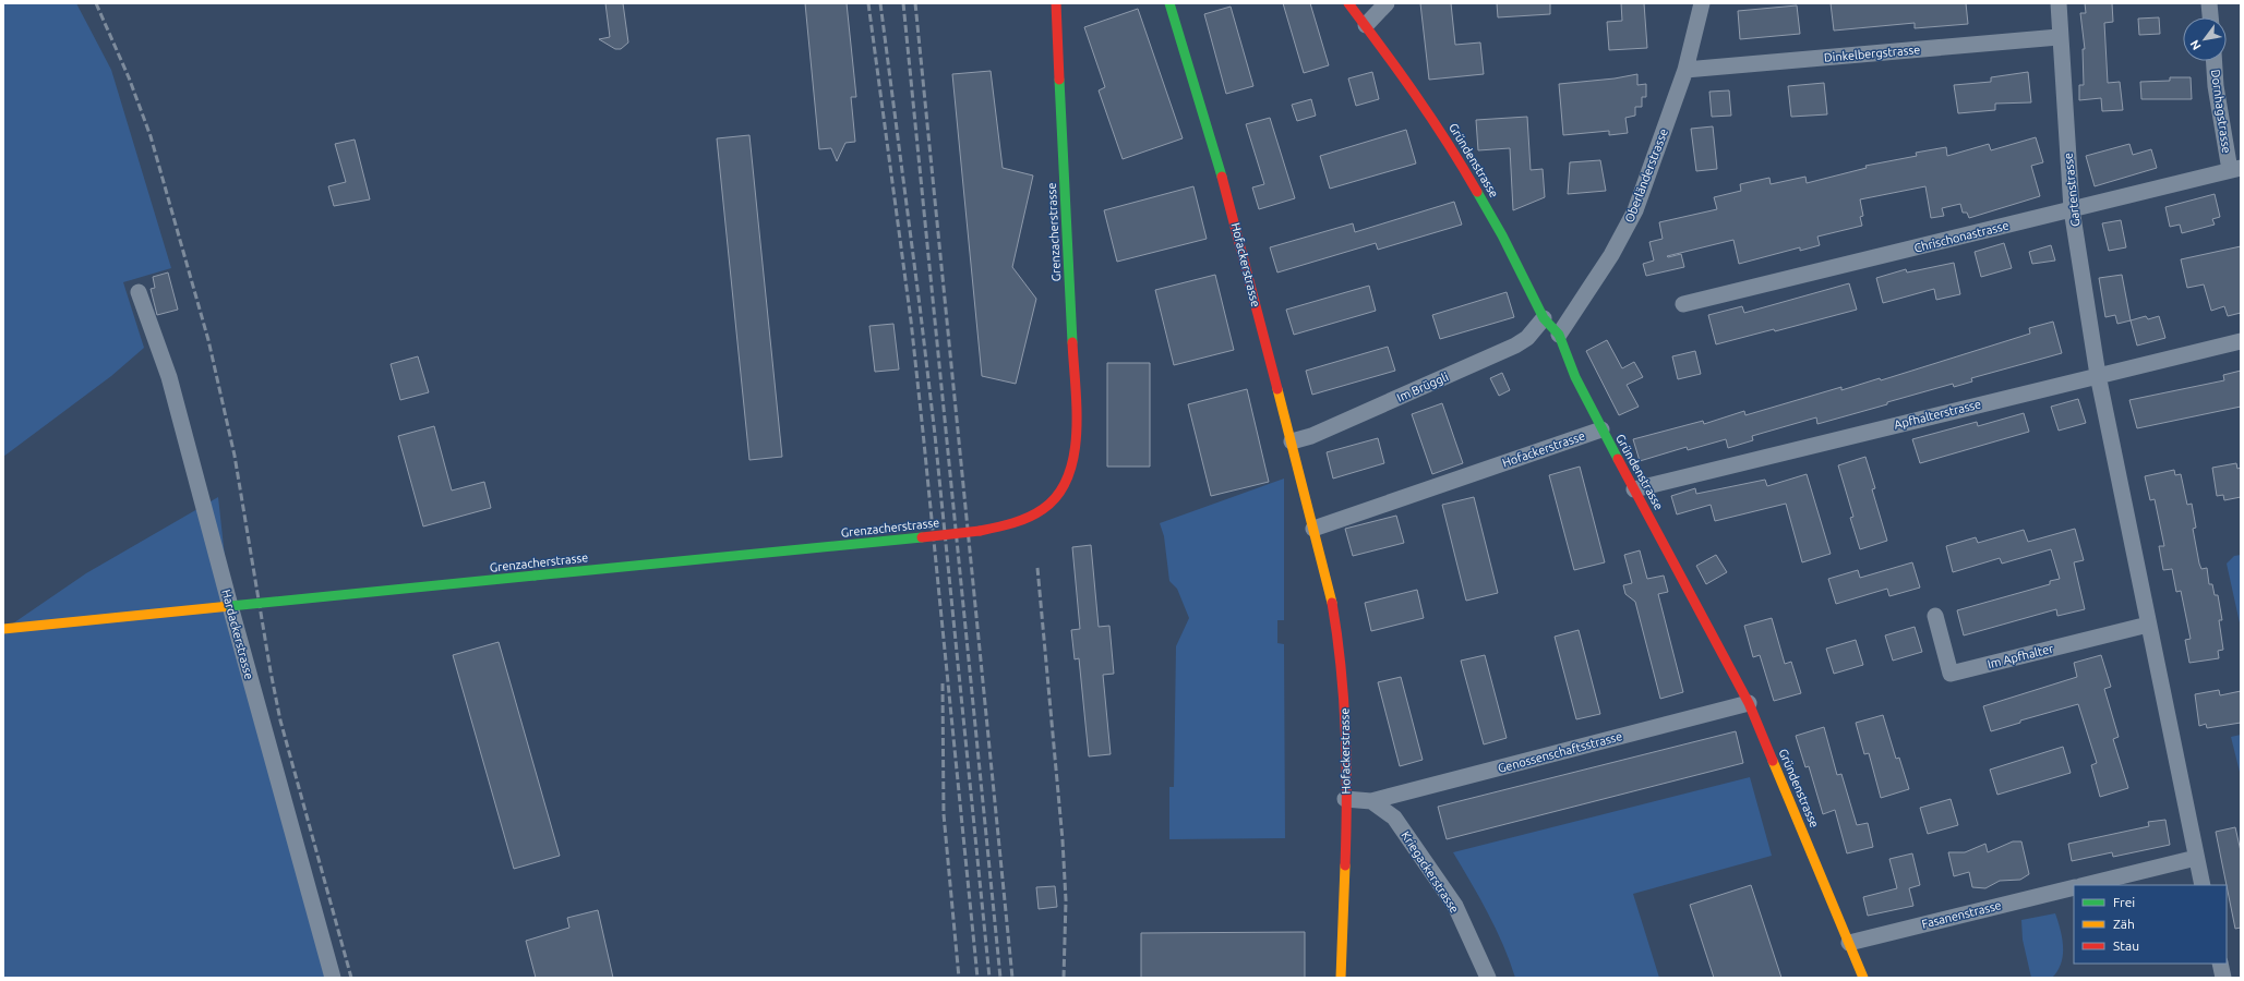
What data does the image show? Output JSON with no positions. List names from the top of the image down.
{
  "streets": {
    "street": [
      "Dinkelbergstrasse",
      "Dornhagstrasse",
      "Gründenstrasse",
      "Oberländerstrasse",
      "Gartenstrasse",
      "Grenzacherstrasse",
      "Chrischonastrasse",
      "Hofackerstrasse",
      "Im Brüggli",
      "Apfhalterstrasse",
      "Hardackerstrasse",
      "Im Apfhalter",
      "Genossenschaftsstrasse",
      "Kriegackerstrasse",
      "Fasanenstrasse"
    ]
  },
  "crossings": [
    ["Dinkelbergstrasse", "Oberländerstrasse"],
    ["Dinkelbergstrasse", "Gartenstrasse"],
    ["Dornhagstrasse", "Chrischonastrasse"],
    ["Gründenstrasse", "Oberländerstrasse"],
    ["Gründenstrasse", "Hofackerstrasse"],
    ["Gründenstrasse", "Im Brüggli"],
    ["Gründenstrasse", "Apfhalterstrasse"],
    ["Gründenstrasse", "Genossenschaftsstrasse"],
    ["Gründenstrasse", "Fasanenstrasse"],
    ["Gartenstrasse", "Chrischonastrasse"],
    ["Gartenstrasse", "Apfhalterstrasse"],
    ["Gartenstrasse", "Im Apfhalter"],
    ["Grenzacherstrasse", "Hardackerstrasse"],
    ["Hofackerstrasse", "Im Brüggli"],
    ["Genossenschaftsstrasse", "Kriegackerstrasse"]
  ],
  "legend": ["Frei", "Zäh", "Stau"],
  "north": "bottom left"
}
